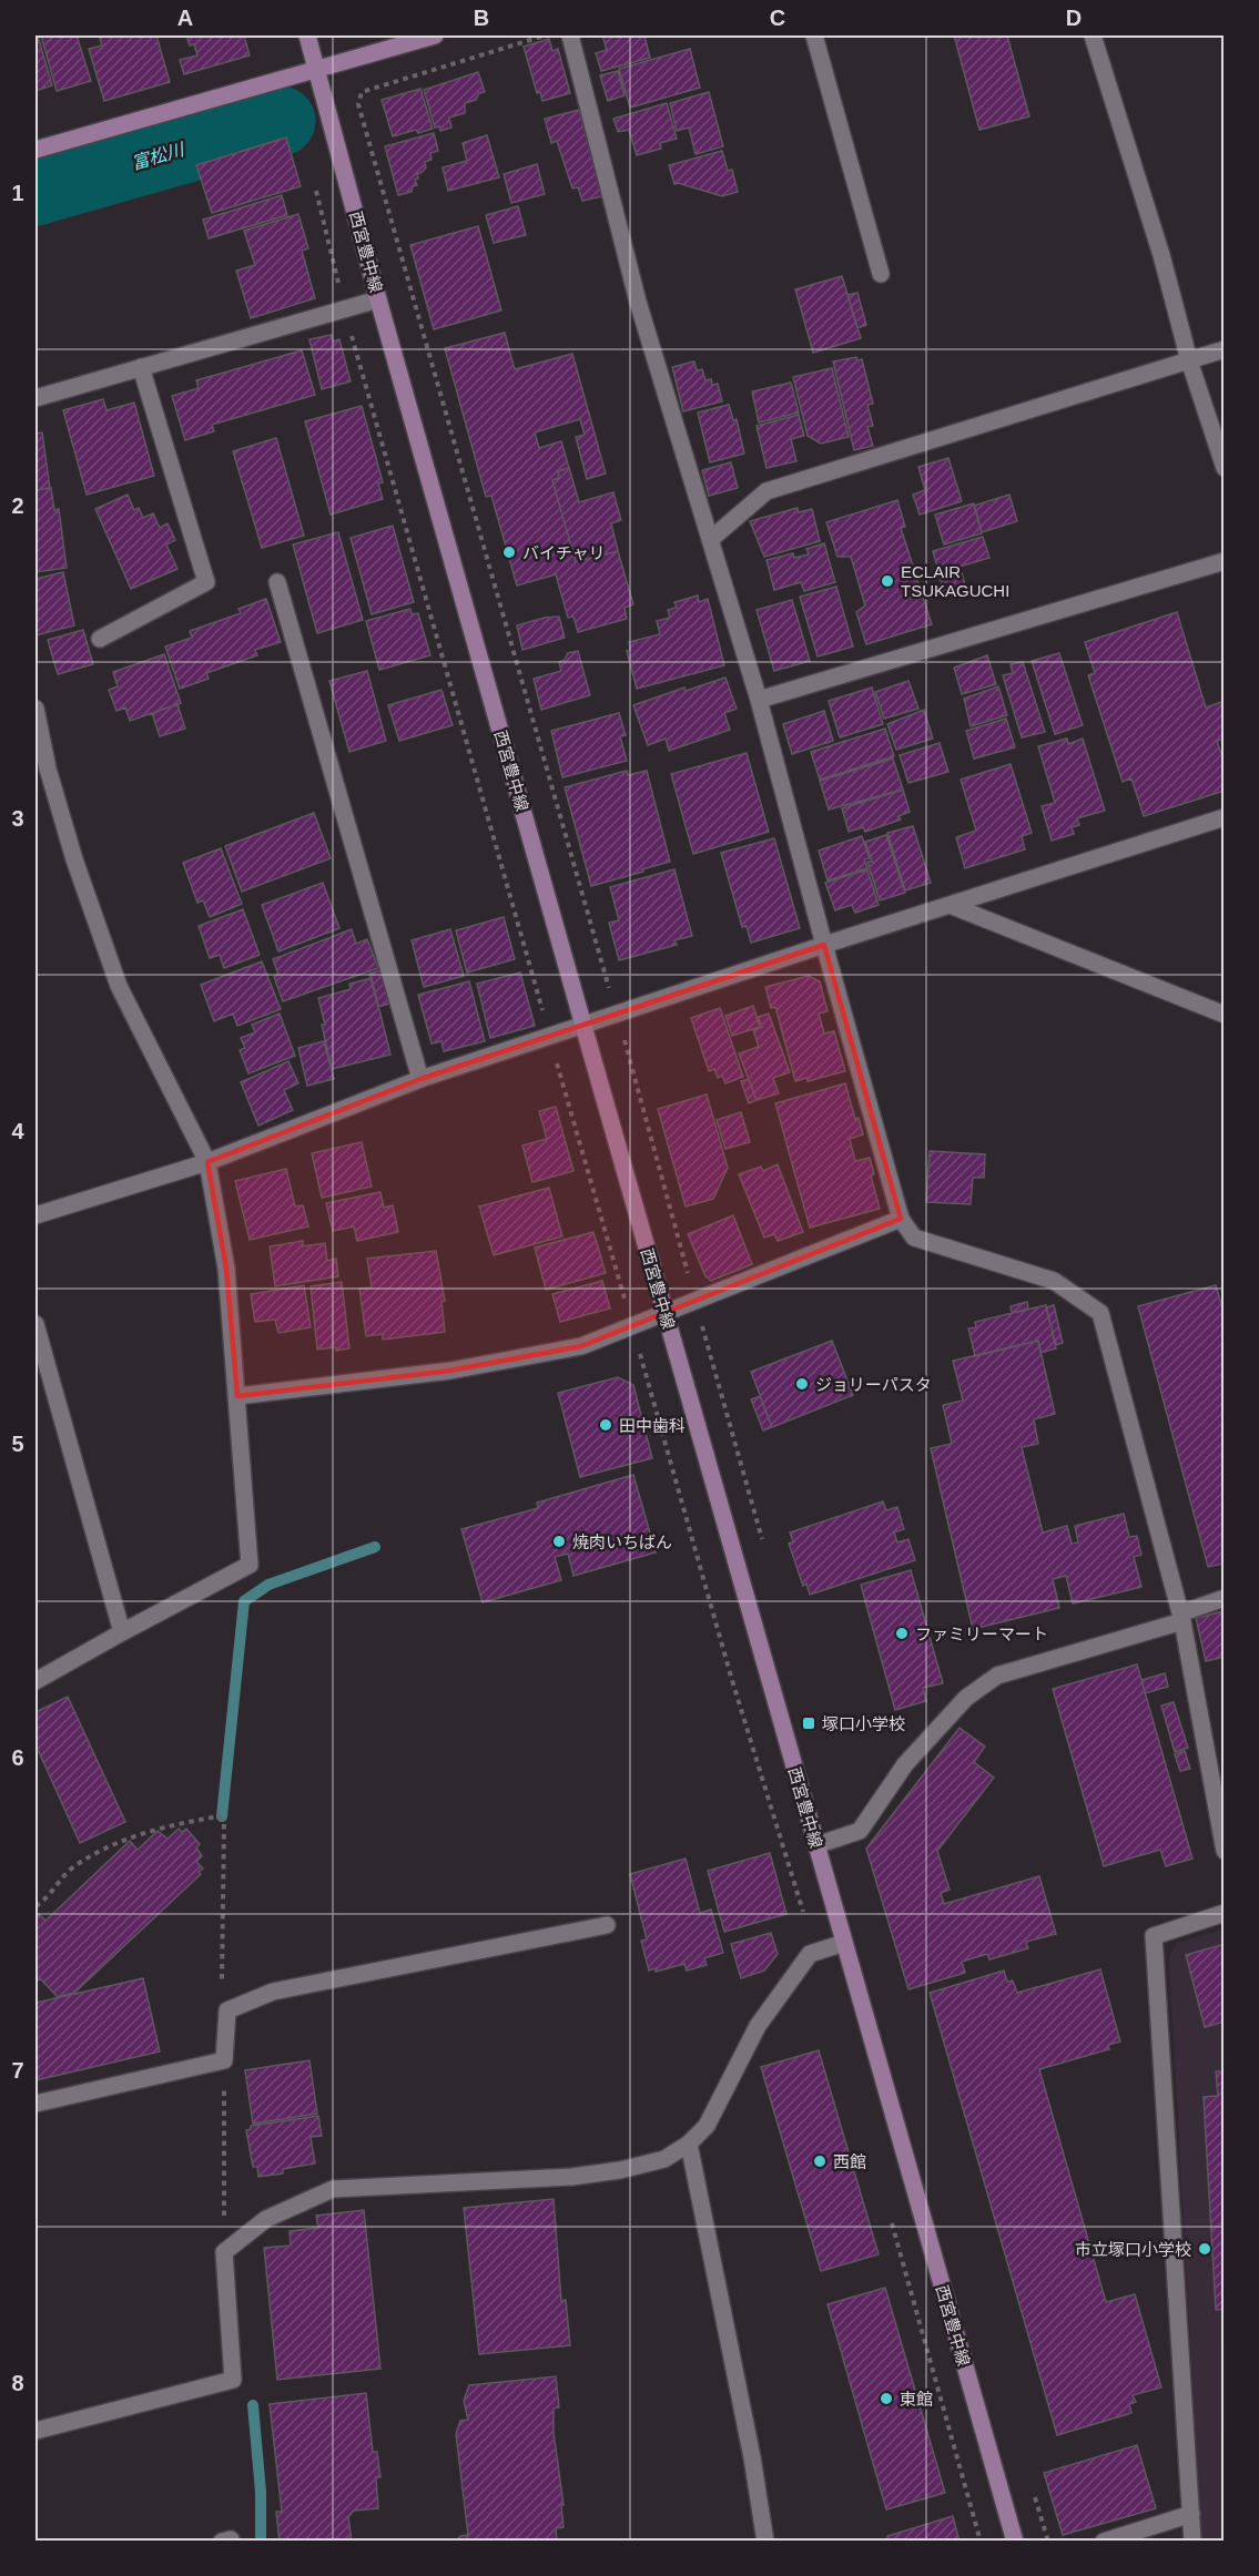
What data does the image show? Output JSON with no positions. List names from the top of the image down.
{
  "streets": {
    "main road": ["西宮豊中線"]
  },
  "water": ["富松川"],
  "places": {
    "other": [
      "バイチャリ",
      "ECLAIR TSUKAGUCHI",
      "ジョリーパスタ",
      "田中歯科",
      "焼肉いちばん",
      "ファミリーマート",
      "西館",
      "市立塚口小学校",
      "東館"
    ],
    "transit": ["塚口小学校"]
  },
  "grid": {
    "columns": [
      "A",
      "B",
      "C",
      "D"
    ],
    "rows": [
      "1",
      "2",
      "3",
      "4",
      "5",
      "6",
      "7",
      "8"
    ]
  }
}
